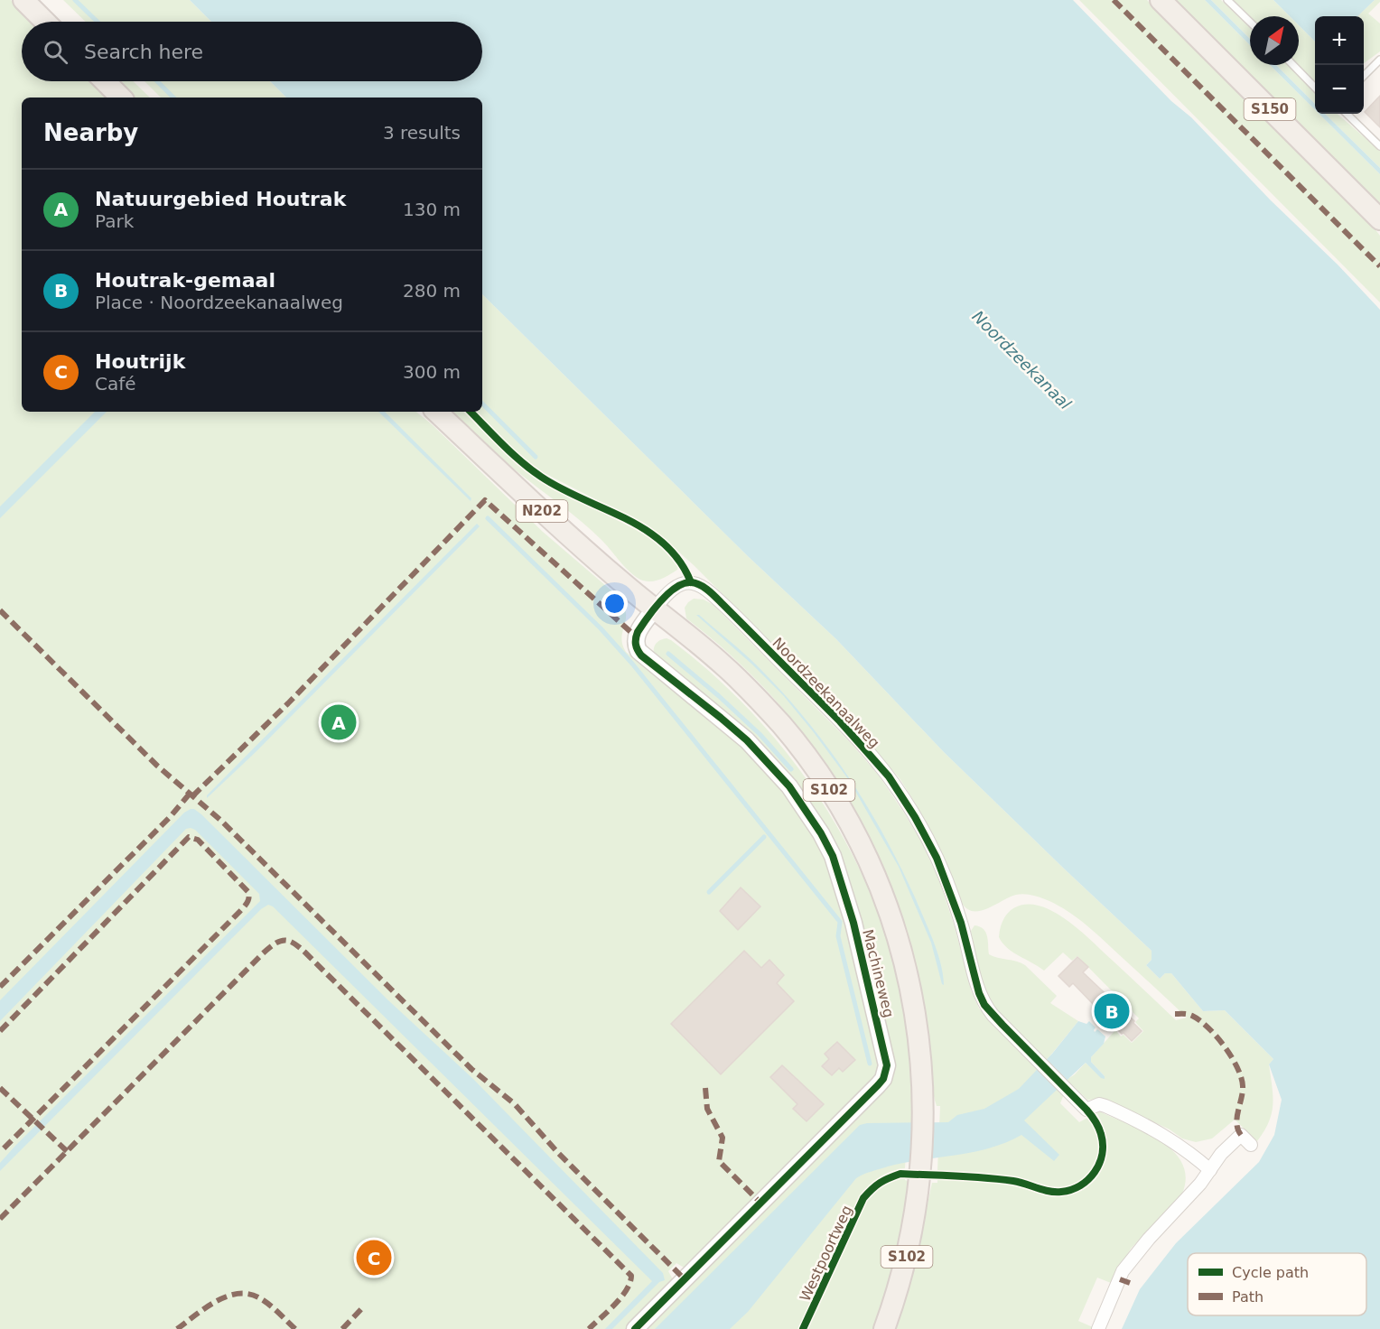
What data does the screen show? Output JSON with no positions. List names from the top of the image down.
{
  "streets": {
    "main road": ["S150", "N202", "S102"],
    "street": ["Noordzeekanaalweg", "Machineweg"],
    "cycle path": ["Westpoortweg"]
  },
  "crossings": [
    ["N202", "Noordzeekanaalweg"],
    ["N202", "S102"],
    ["N202", "Machineweg"],
    ["Noordzeekanaalweg", "S102"],
    ["Noordzeekanaalweg", "Machineweg"],
    ["S102", "Machineweg"]
  ],
  "water": ["Noordzeekanaal"],
  "legend": ["Cycle path", "Path"],
  "north": "top right",
  "page": {
    "map_buttons": ["+", "−"],
    "search": "Search here",
    "heading": ["Nearby", "3 results"],
    "list": [
      {
        "mark": "A",
        "name": "Natuurgebied Houtrak",
        "note": "Park",
        "value": "130 m"
      },
      {
        "mark": "B",
        "name": "Houtrak-gemaal",
        "note": "Place · Noordzeekanaalweg",
        "value": "280 m"
      },
      {
        "mark": "C",
        "name": "Houtrijk",
        "note": "Café",
        "value": "300 m"
      }
    ],
    "pins": ["A", "B", "C"]
  }
}
